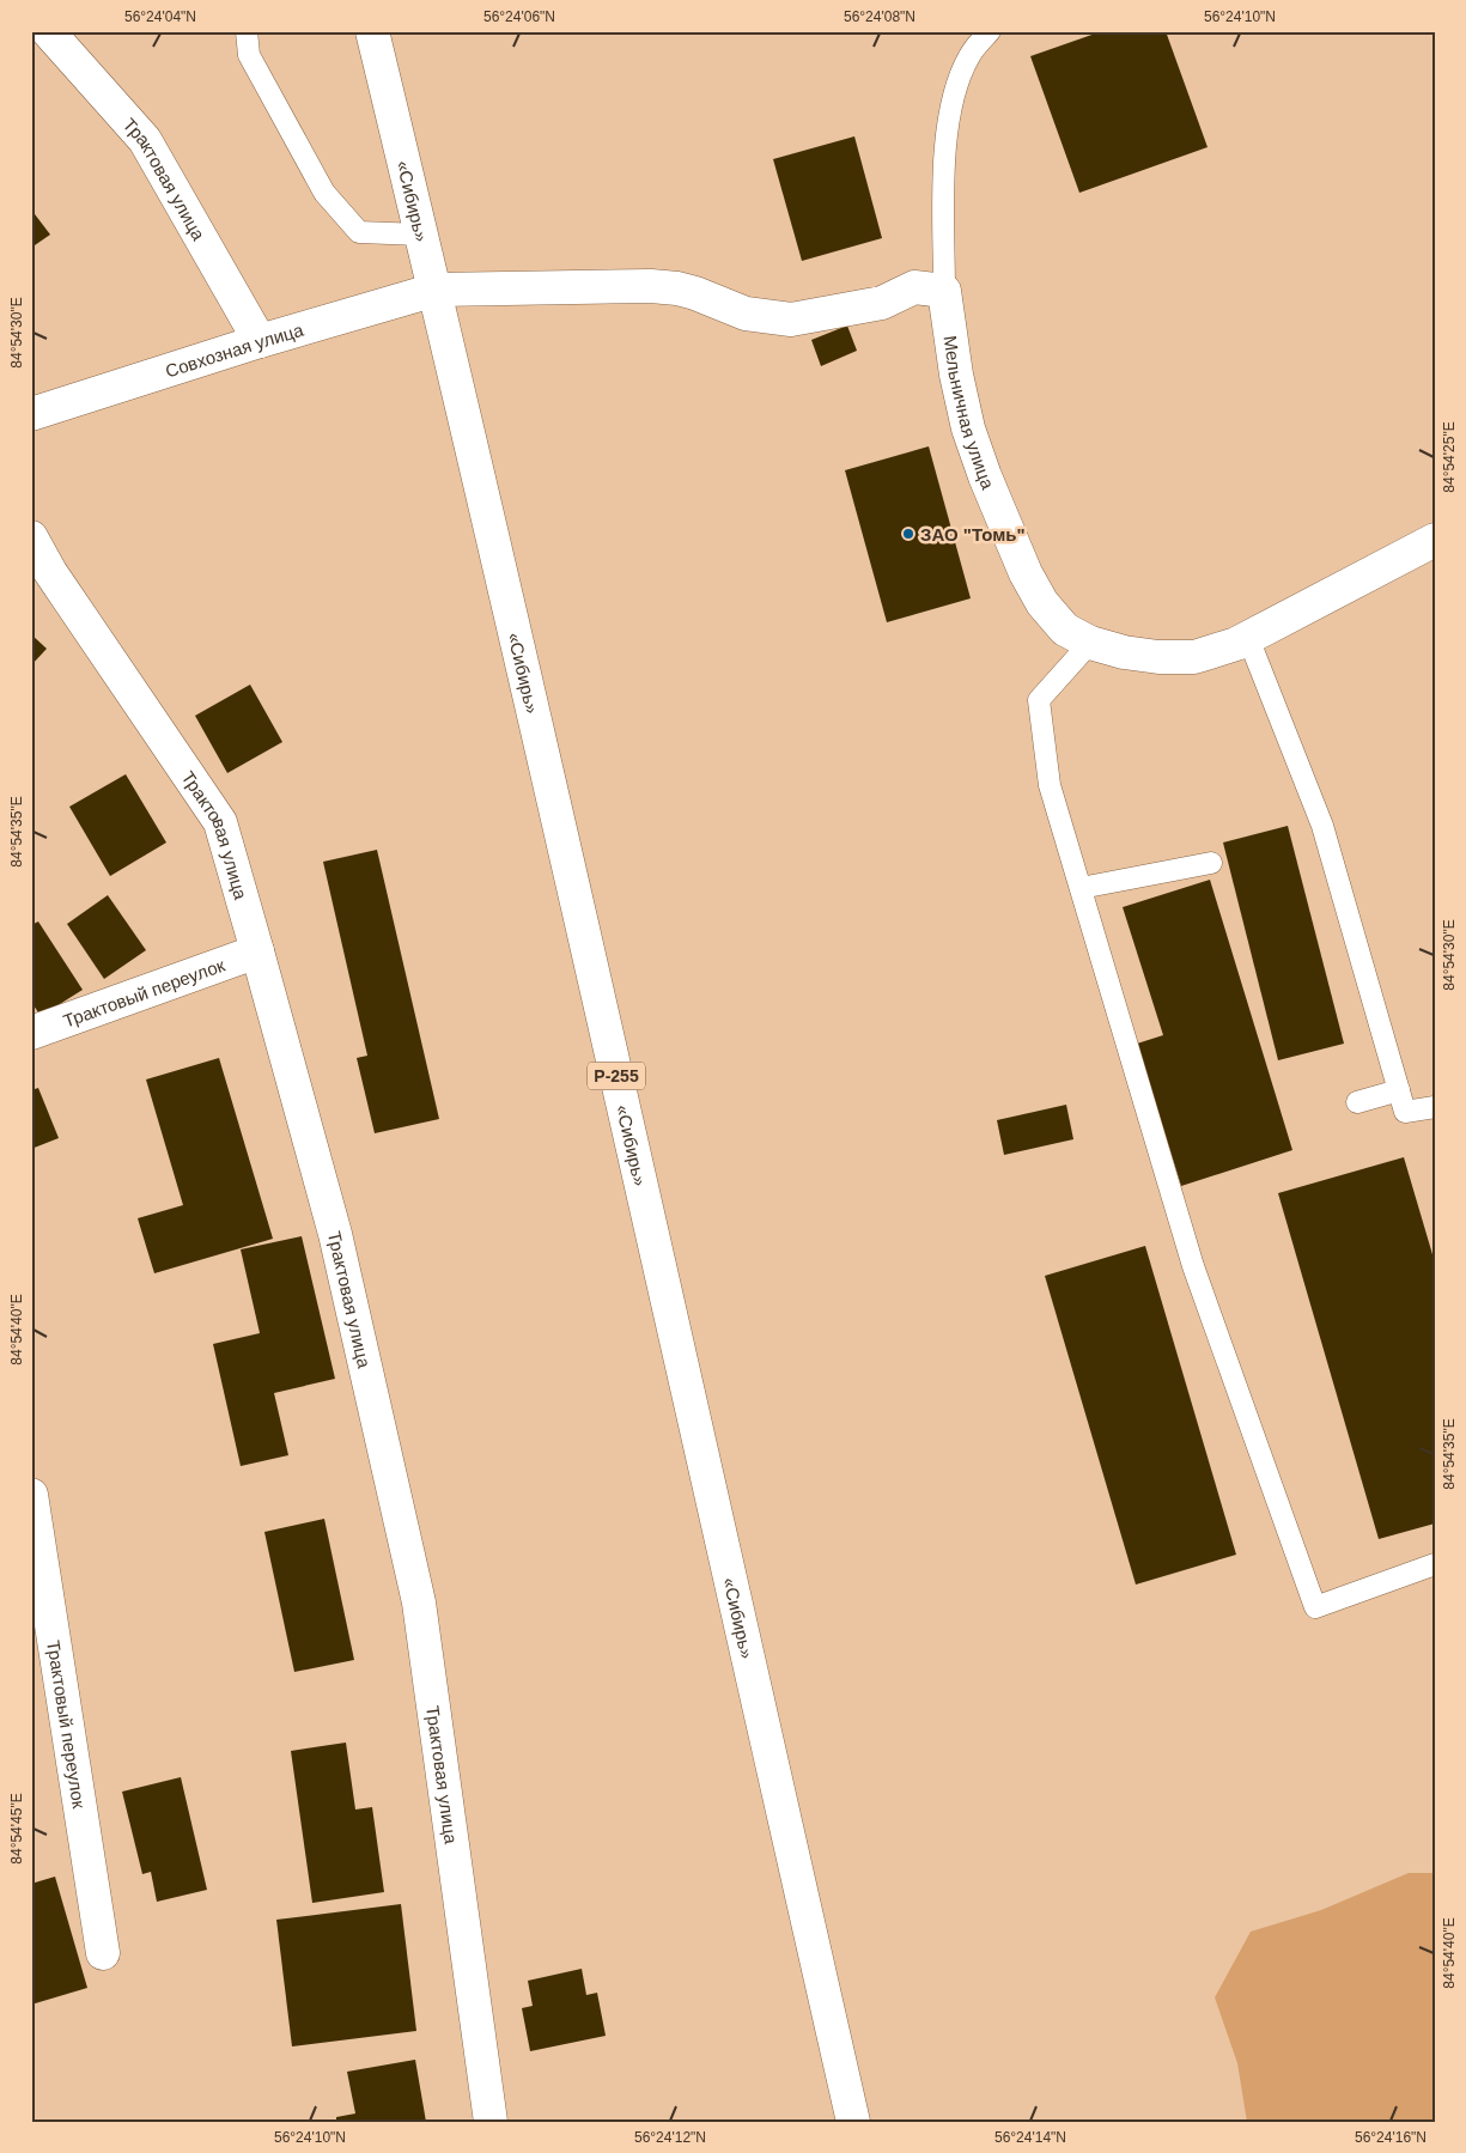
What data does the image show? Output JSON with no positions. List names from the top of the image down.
{
  "streets": {
    "main road": [
      "Трактовая улица",
      "«Сибирь»",
      "Совхозная улица",
      "Мельничная улица",
      "Трактовый переулок",
      "Р-255"
    ]
  },
  "crossings": [
    ["Трактовая улица", "Совхозная улица"],
    ["Трактовая улица", "Трактовый переулок"],
    ["«Сибирь»", "Совхозная улица"]
  ],
  "places": ["ЗАО \"Томь\""],
  "coordinates": [
    "56°24'04\"N",
    "56°24'06\"N",
    "56°24'08\"N",
    "56°24'10\"N",
    "84°54'30\"E",
    "84°54'25\"E",
    "84°54'35\"E",
    "84°54'40\"E",
    "84°54'45\"E",
    "56°24'12\"N",
    "56°24'14\"N",
    "56°24'16\"N"
  ]
}
